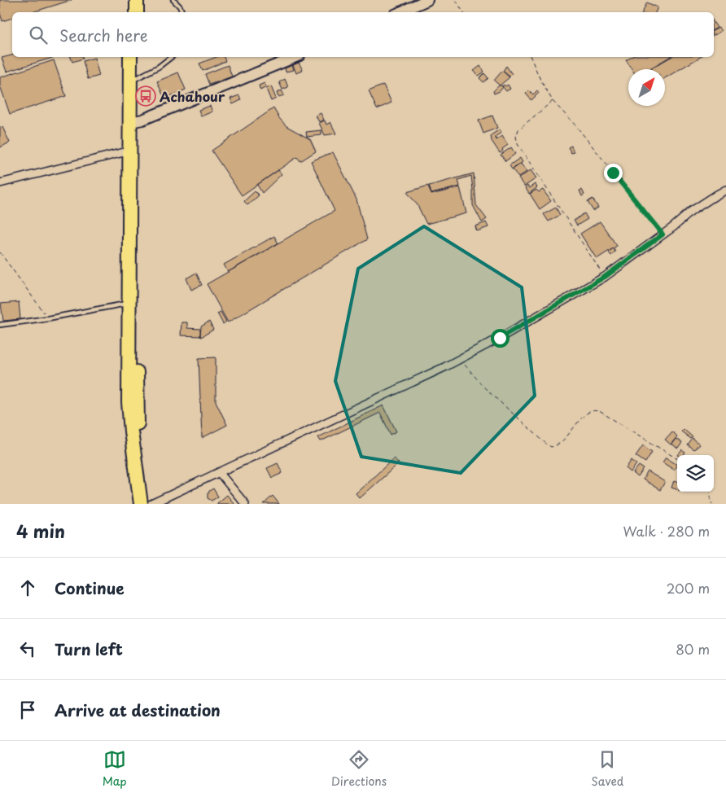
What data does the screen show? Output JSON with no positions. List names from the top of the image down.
{
  "places": {
    "bus stop": ["Achahour"]
  },
  "north": "top right",
  "page": {
    "search": "Search here",
    "heading": ["4 min", "Walk · 280 m"],
    "list": [
      ["Continue", "200 m"],
      ["Turn left", "80 m"],
      "Arrive at destination"
    ],
    "nav": ["Map", "Directions", "Saved"]
  }
}
